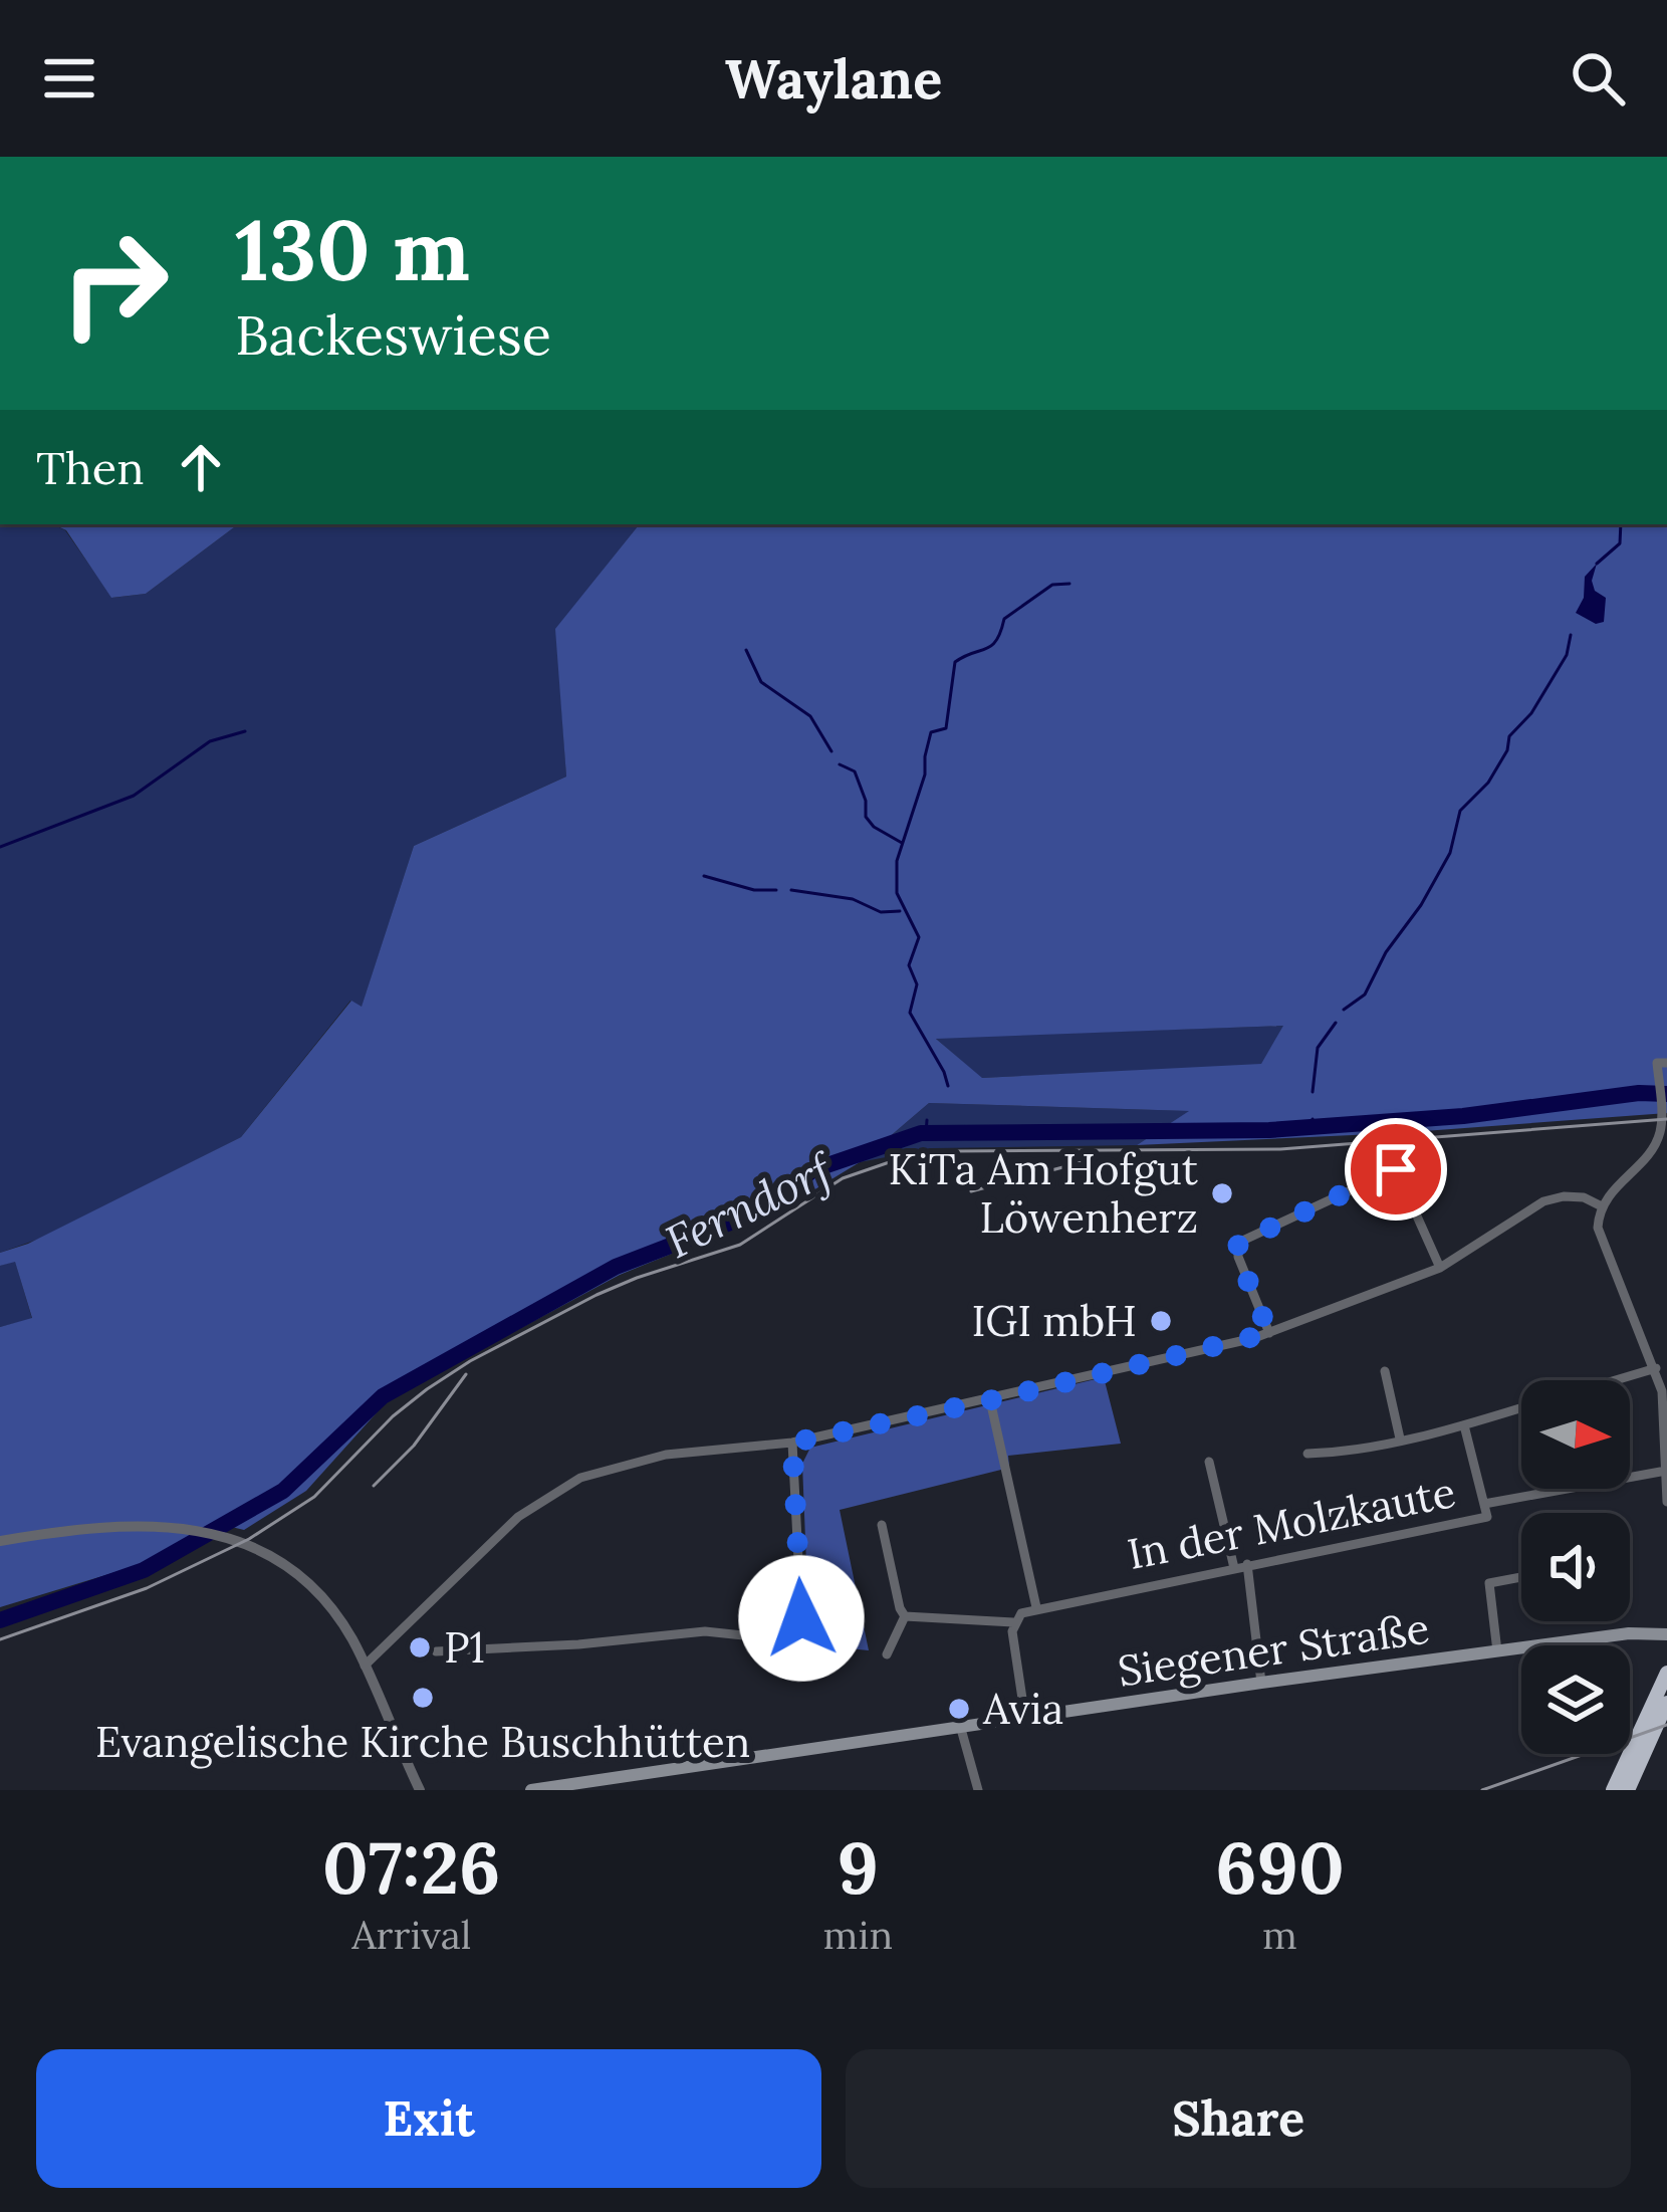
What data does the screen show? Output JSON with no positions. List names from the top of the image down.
{
  "streets": {
    "main road": ["Siegener Straße"],
    "street": ["In der Molzkaute"]
  },
  "water": ["Ferndorf"],
  "places": [
    "KiTa Am Hofgut Löwenherz",
    "IGI mbH",
    "P1",
    "Evangelische Kirche Buschhütten",
    "Avia"
  ],
  "north": "right",
  "page": {
    "header": "Waylane",
    "turn": ["130 m", "Backeswiese"],
    "then": "Then",
    "eta": [
      "07:26",
      "Arrival",
      "9",
      "min",
      "690",
      "m"
    ],
    "buttons": ["Exit", "Share"]
  }
}
